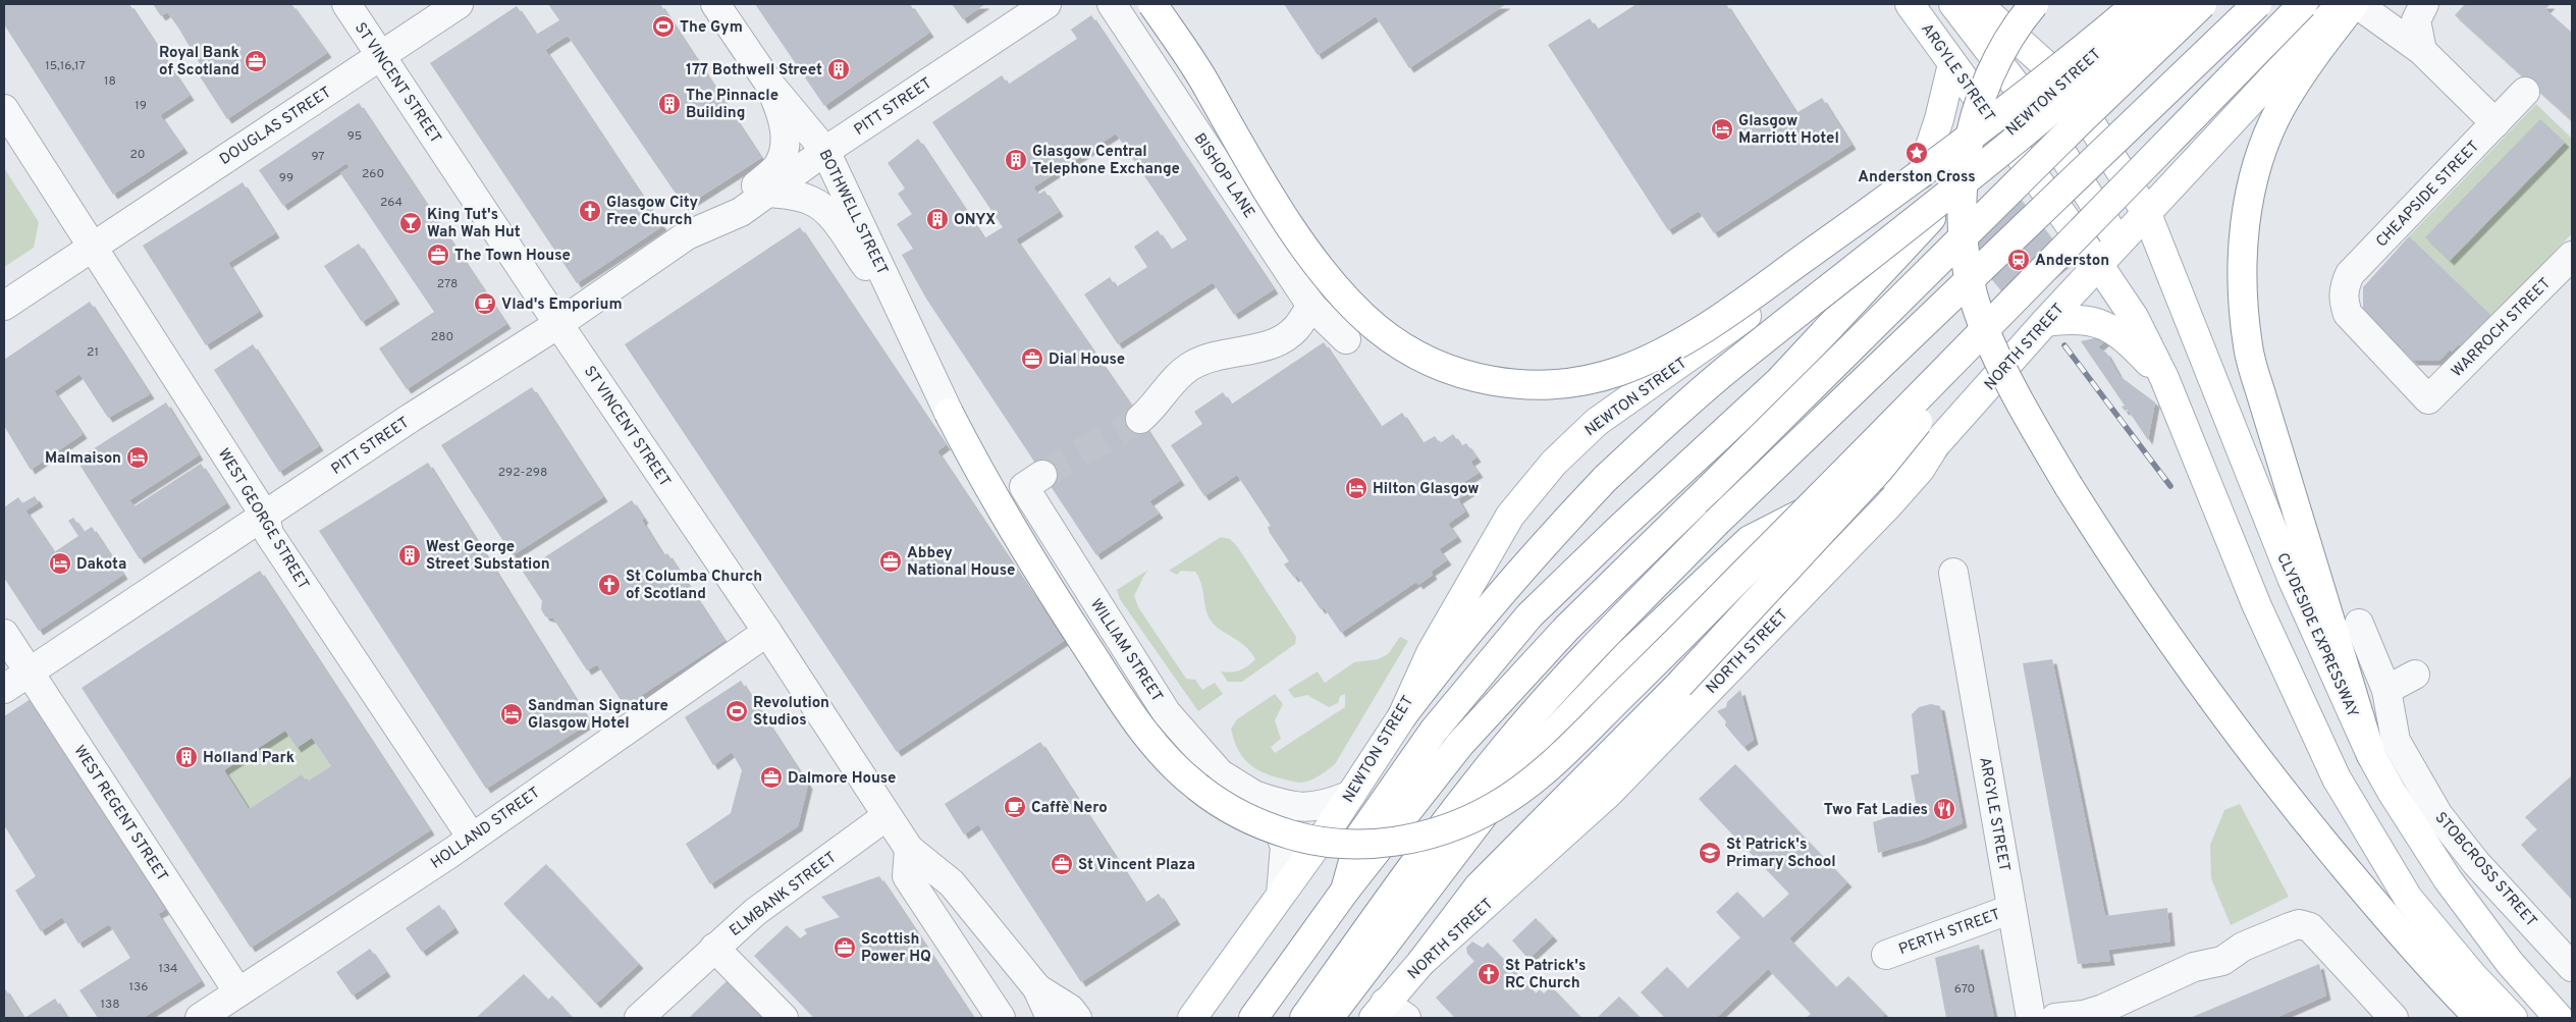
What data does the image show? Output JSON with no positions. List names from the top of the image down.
{
  "streets": {
    "main road": [
      "ARGYLE STREET",
      "NEWTON STREET",
      "NORTH STREET",
      "CLYDESIDE EXPRESSWAY"
    ],
    "street": [
      "ST VINCENT STREET",
      "PITT STREET",
      "DOUGLAS STREET",
      "BISHOP LANE",
      "CHEAPSIDE STREET",
      "BOTHWELL STREET",
      "WARROCH STREET",
      "WEST GEORGE STREET",
      "WILLIAM STREET",
      "WEST REGENT STREET",
      "HOLLAND STREET",
      "STOBCROSS STREET",
      "ELMBANK STREET",
      "PERTH STREET"
    ]
  },
  "crossings": [
    ["ARGYLE STREET", "NEWTON STREET"],
    ["ARGYLE STREET", "NORTH STREET"],
    ["ARGYLE STREET", "PERTH STREET"],
    ["ST VINCENT STREET", "PITT STREET"],
    ["ST VINCENT STREET", "DOUGLAS STREET"],
    ["ST VINCENT STREET", "HOLLAND STREET"],
    ["ST VINCENT STREET", "ELMBANK STREET"],
    ["NEWTON STREET", "WILLIAM STREET"],
    ["PITT STREET", "BOTHWELL STREET"],
    ["PITT STREET", "WEST GEORGE STREET"],
    ["PITT STREET", "WEST REGENT STREET"],
    ["DOUGLAS STREET", "WEST GEORGE STREET"],
    ["CHEAPSIDE STREET", "WARROCH STREET"],
    ["NORTH STREET", "CLYDESIDE EXPRESSWAY"],
    ["WEST GEORGE STREET", "HOLLAND STREET"],
    ["WEST REGENT STREET", "HOLLAND STREET"]
  ],
  "places": {
    "sports": ["The Gym", "Revolution Studios"],
    "office": [
      "Royal Bank of Scotland",
      "The Town House",
      "Dial House",
      "Abbey National House",
      "Dalmore House",
      "St Vincent Plaza",
      "Scottish Power HQ"
    ],
    "building": [
      "177 Bothwell Street",
      "The Pinnacle Building",
      "Glasgow Central Telephone Exchange",
      "ONYX",
      "West George Street Substation",
      "Holland Park"
    ],
    "hotel": [
      "Glasgow Marriott Hotel",
      "Malmaison",
      "Hilton Glasgow",
      "Dakota",
      "Sandman Signature Glasgow Hotel"
    ],
    "place": ["Anderston Cross"],
    "church": ["Glasgow City Free Church", "St Columba Church of Scotland", "St Patrick's RC Church"],
    "bar": ["King Tut's Wah Wah Hut"],
    "station": ["Anderston"],
    "cafe": ["Vlad's Emporium", "Caffè Nero"],
    "restaurant": ["Two Fat Ladies"],
    "school or university": ["St Patrick's Primary School"]
  },
  "house_numbers": [
    "15,16,17",
    "18",
    "19",
    "95",
    "20",
    "97",
    "260",
    "99",
    "264",
    "278",
    "280",
    "21",
    "292-298",
    "134",
    "136",
    "670",
    "138"
  ]
}
